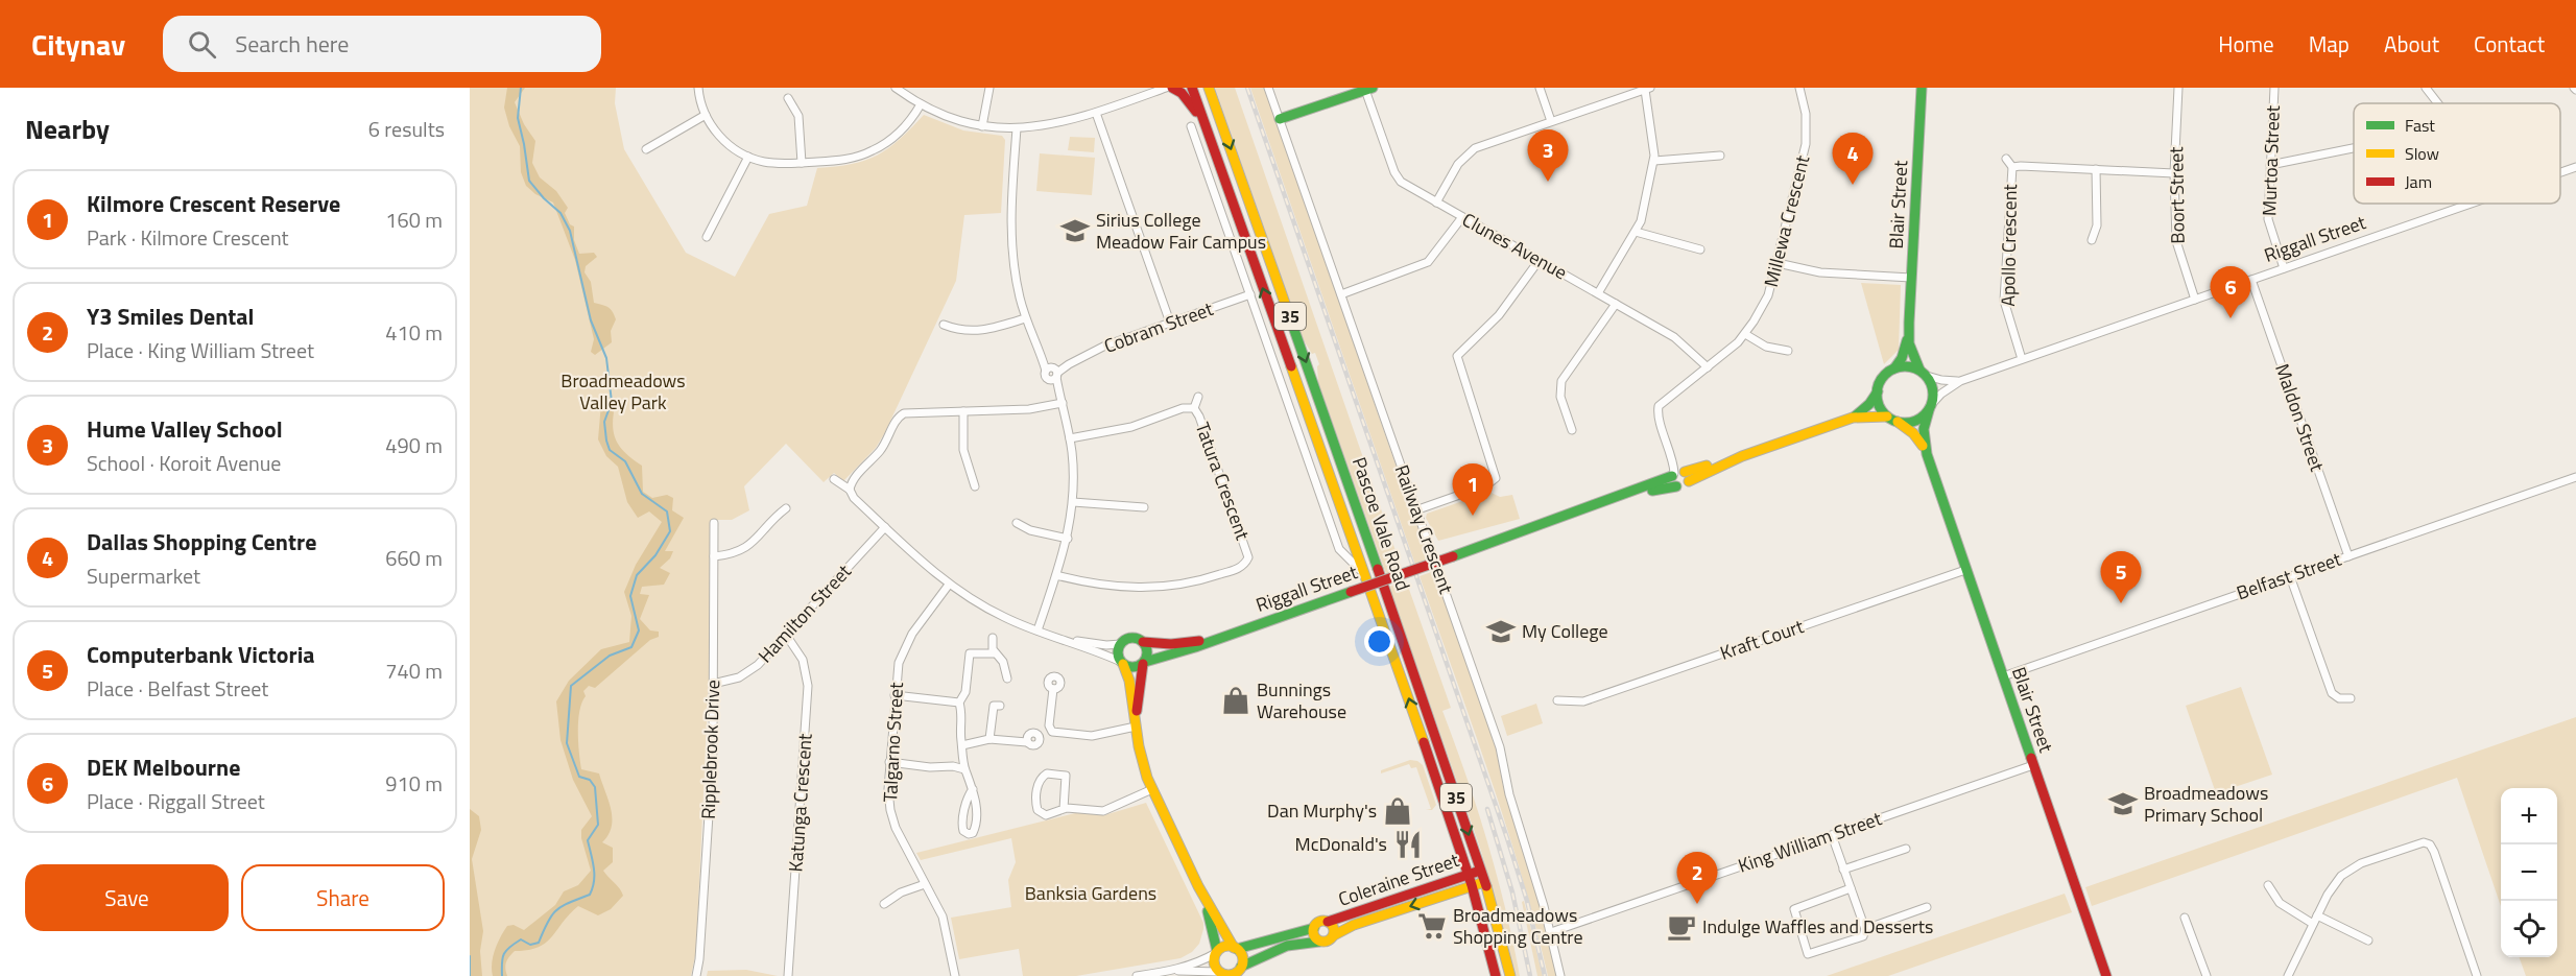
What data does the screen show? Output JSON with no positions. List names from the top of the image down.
{
  "streets": {
    "street": [
      "Murtoa Street",
      "Boort Street",
      "Blair Street",
      "Millewa Crescent",
      "Riggall Street",
      "Apollo Crescent",
      "Clunes Avenue",
      "35",
      "Cobram Street",
      "Maldon Street",
      "Tatura Crescent",
      "Pascoe Vale Road",
      "Railway Crescent",
      "Belfast Street",
      "Hamilton Street",
      "Kraft Court",
      "Talgarno Street",
      "Ripplebrook Drive",
      "Katunga Crescent",
      "King William Street",
      "Coleraine Street"
    ]
  },
  "crossings": [
    ["Murtoa Street", "Riggall Street"],
    ["Boort Street", "Riggall Street"],
    ["Boort Street", "Apollo Crescent"],
    ["Blair Street", "Riggall Street"],
    ["Blair Street", "Belfast Street"],
    ["Blair Street", "Kraft Court"],
    ["Blair Street", "King William Street"],
    ["Millewa Crescent", "Riggall Street"],
    ["Millewa Crescent", "Clunes Avenue"],
    ["Riggall Street", "Apollo Crescent"],
    ["Riggall Street", "Maldon Street"],
    ["Cobram Street", "Pascoe Vale Road"],
    ["Maldon Street", "Belfast Street"],
    ["Pascoe Vale Road", "Coleraine Street"],
    ["Railway Crescent", "King William Street"],
    ["Hamilton Street", "Ripplebrook Drive"],
    ["Hamilton Street", "Katunga Crescent"]
  ],
  "parks": ["Broadmeadows Valley Park", "Banksia Gardens"],
  "places": {
    "school or university": ["Sirius College Meadow Fair Campus", "My College", "Broadmeadows Primary School"],
    "shop": ["Bunnings Warehouse", "Dan Murphy's"],
    "restaurant": ["McDonald's"],
    "supermarket": ["Broadmeadows Shopping Centre"],
    "cafe": ["Indulge Waffles and Desserts"]
  },
  "legend": ["Fast", "Slow", "Jam"],
  "page": {
    "header": "Citynav",
    "search": "Search here",
    "nav": [
      "Home",
      "Map",
      "About",
      "Contact"
    ],
    "heading": ["Nearby", "6 results"],
    "pins": [
      "3",
      "4",
      "6",
      "1",
      "5",
      "2"
    ],
    "list": [
      {
        "mark": "1",
        "name": "Kilmore Crescent Reserve",
        "note": "Park · Kilmore Crescent",
        "value": "160 m"
      },
      {
        "mark": "2",
        "name": "Y3 Smiles Dental",
        "note": "Place · King William Street",
        "value": "410 m"
      },
      {
        "mark": "3",
        "name": "Hume Valley School",
        "note": "School · Koroit Avenue",
        "value": "490 m"
      },
      {
        "mark": "4",
        "name": "Dallas Shopping Centre",
        "note": "Supermarket",
        "value": "660 m"
      },
      {
        "mark": "5",
        "name": "Computerbank Victoria",
        "note": "Place · Belfast Street",
        "value": "740 m"
      },
      {
        "mark": "6",
        "name": "DEK Melbourne",
        "note": "Place · Riggall Street",
        "value": "910 m"
      }
    ],
    "map_buttons": ["+", "−"],
    "buttons": ["Save", "Share"]
  }
}
